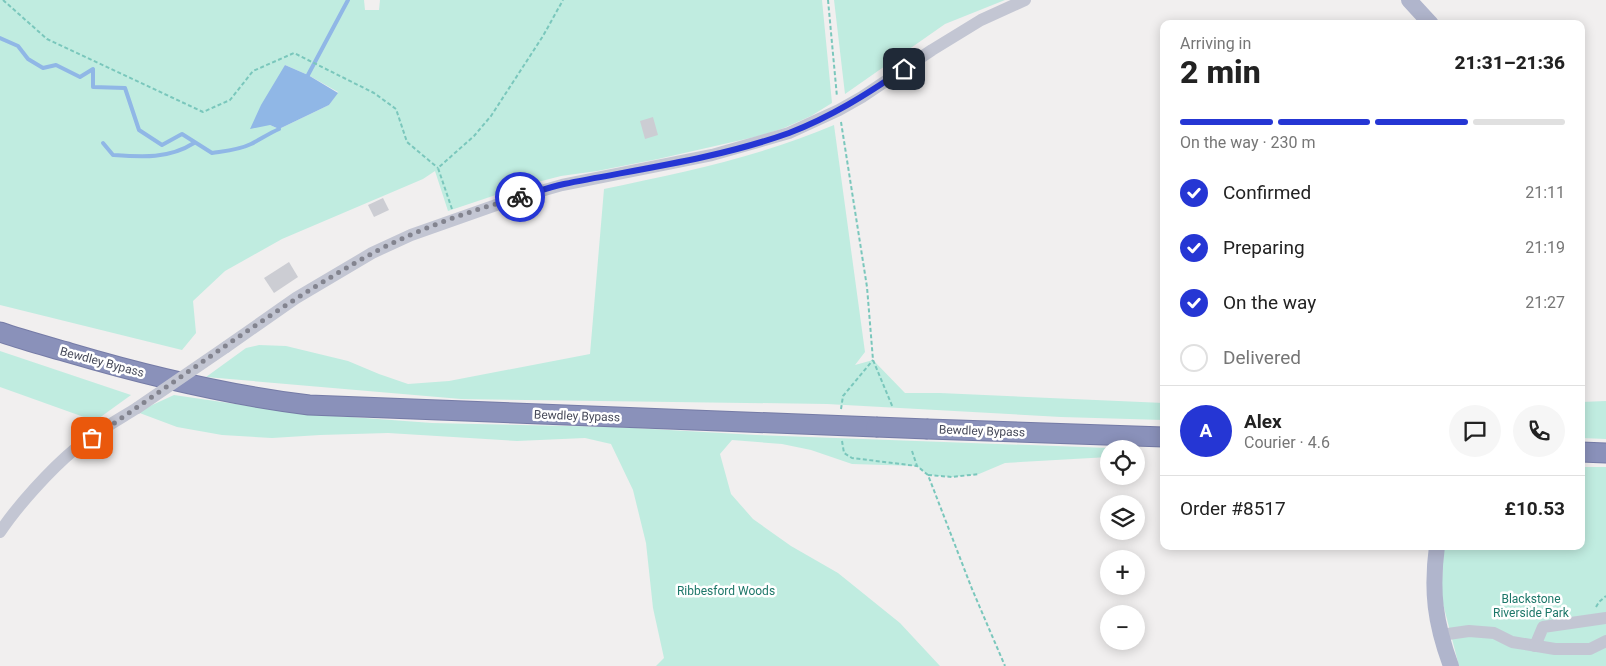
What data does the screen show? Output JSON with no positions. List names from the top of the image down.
{
  "streets": {
    "highway": ["Bewdley Bypass"]
  },
  "parks": ["Ribbesford Woods", "Blackstone Riverside Park"],
  "page": {
    "heading": ["2 min", "Arriving in", "21:31–21:36"],
    "panel": [
      "Alex",
      "Courier · 4.6",
      "Order #8517",
      "£10.53"
    ],
    "bar": "On the way · 230 m",
    "list": [
      ["Confirmed", "21:11"],
      ["Preparing", "21:19"],
      ["On the way", "21:27"],
      "Delivered"
    ],
    "round": "A",
    "map_buttons": ["+", "−"]
  }
}
